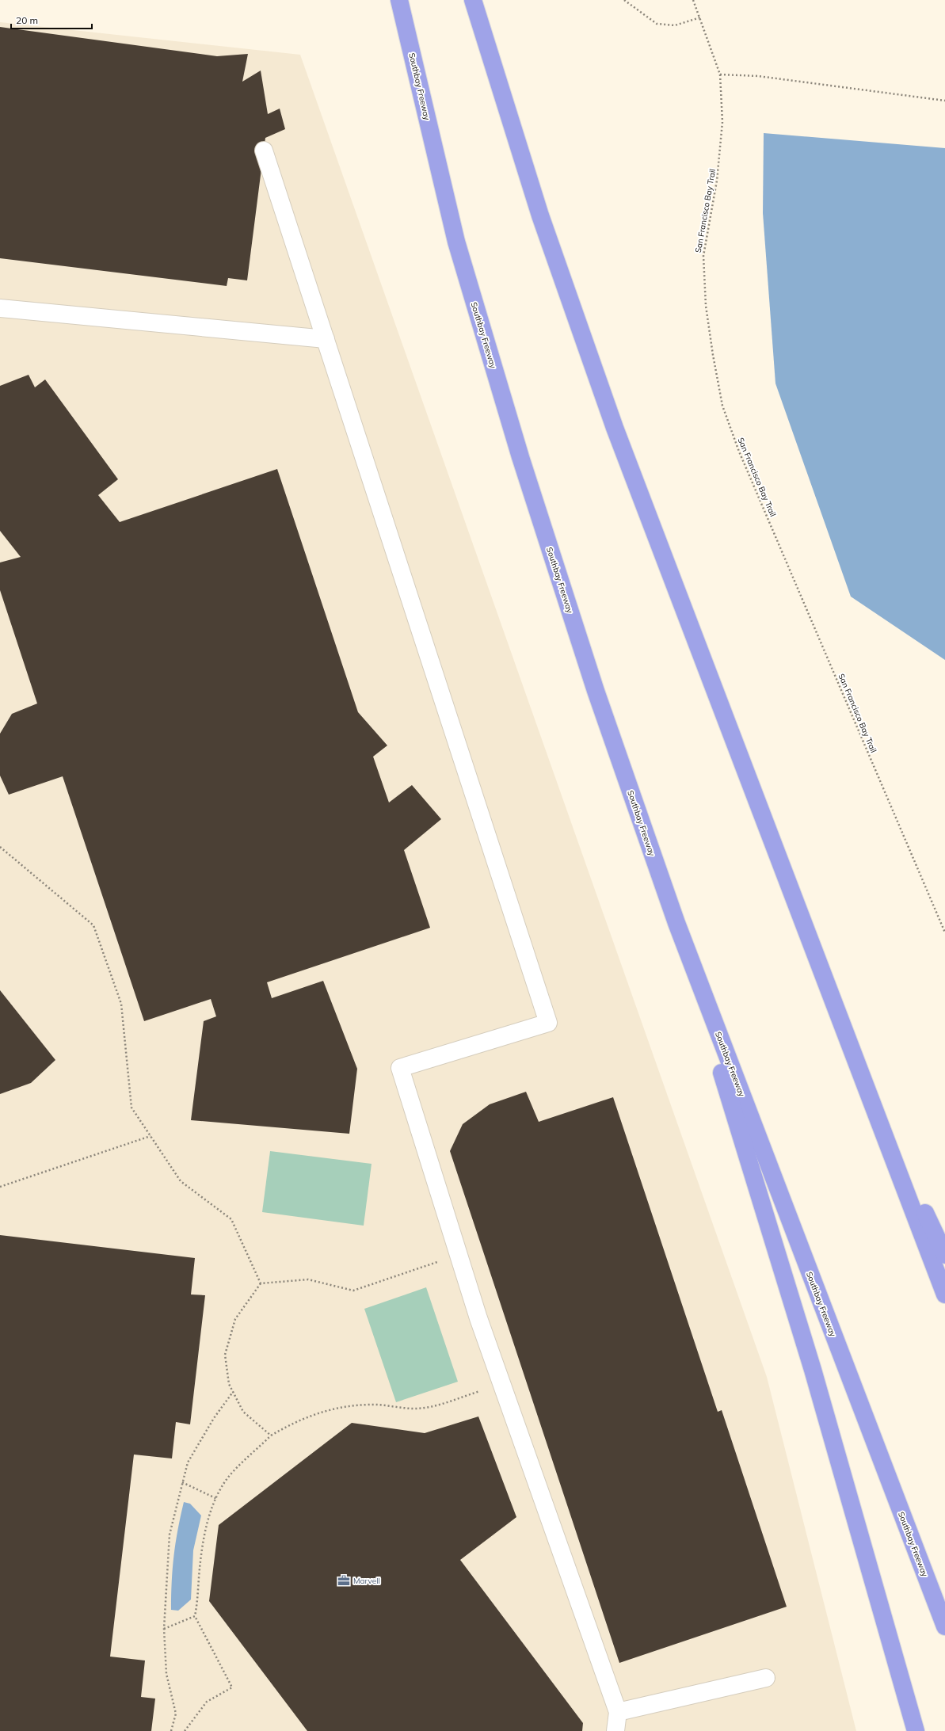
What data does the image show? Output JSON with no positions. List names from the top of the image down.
{
  "streets": {
    "highway": ["Southbay Freeway"],
    "path": ["San Francisco Bay Trail"]
  },
  "places": {
    "office": ["Marvell"]
  },
  "scale_bar": "20 m"
}
